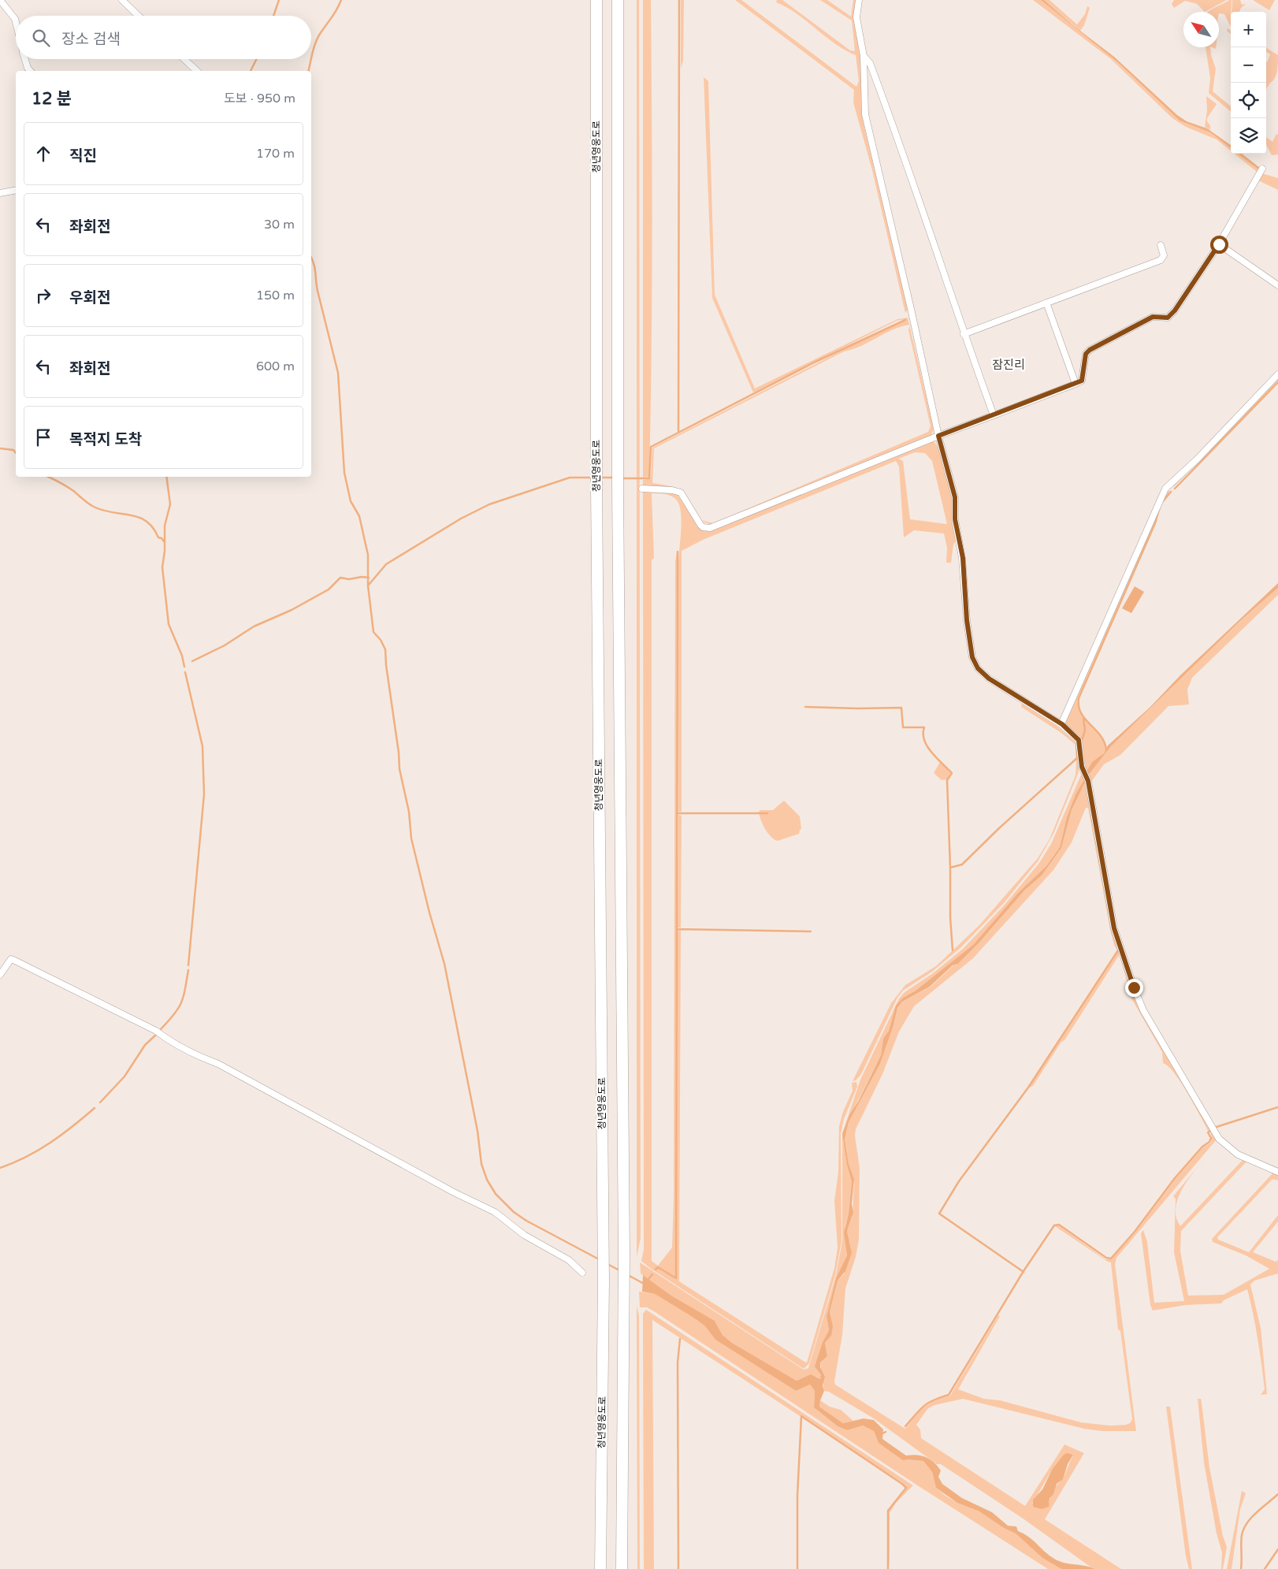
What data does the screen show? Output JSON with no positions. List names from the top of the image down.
{
  "streets": {
    "highway": ["청년영웅도로"]
  },
  "districts": ["잠진리"],
  "north": "top left",
  "page": {
    "map_buttons": ["+", "−"],
    "search": "장소 검색",
    "heading": ["12 분", "도보 · 950 m"],
    "list": [
      ["직진", "170 m"],
      ["좌회전", "30 m"],
      ["우회전", "150 m"],
      ["좌회전", "600 m"],
      "목적지 도착"
    ]
  }
}
